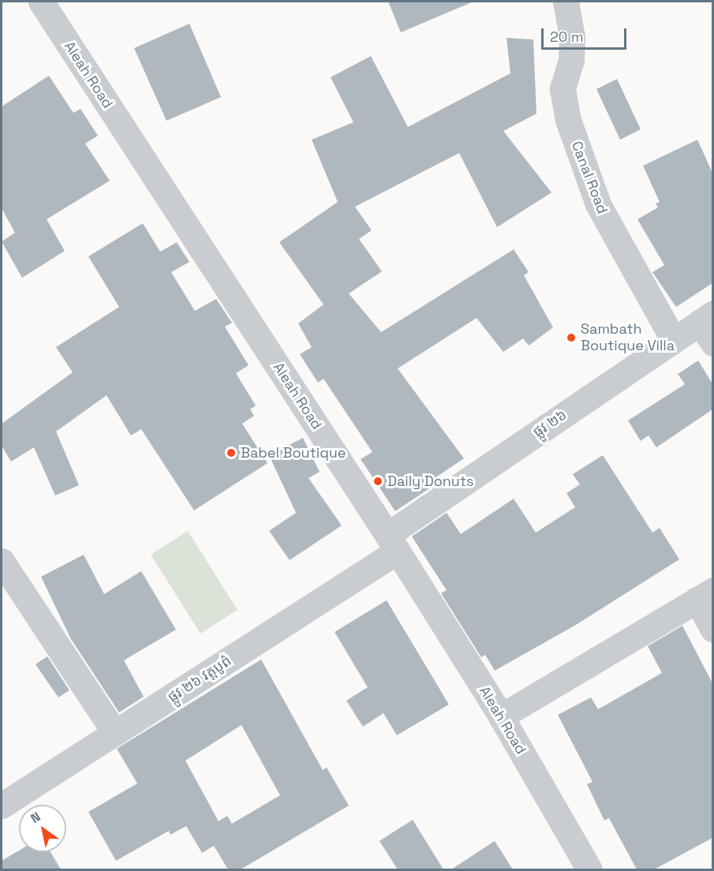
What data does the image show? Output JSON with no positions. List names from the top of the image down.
{
  "streets": {
    "street": [
      "Aleah Road",
      "Canal Road",
      "ផ្លូវ ២៦",
      "ផ្លូវ ២៦ វត្តបូព៌"
    ]
  },
  "crossings": [
    ["Aleah Road", "ផ្លូវ ២៦"],
    ["Aleah Road", "ផ្លូវ ២៦ វត្តបូព៌"],
    ["Canal Road", "ផ្លូវ ២៦"],
    ["ផ្លូវ ២៦", "ផ្លូវ ២៦ វត្តបូព៌"]
  ],
  "places": ["Sambath Boutique Villa", "Babel Boutique", "Daily Donuts"],
  "scale_bar": "20 m",
  "north": "top left"
}
